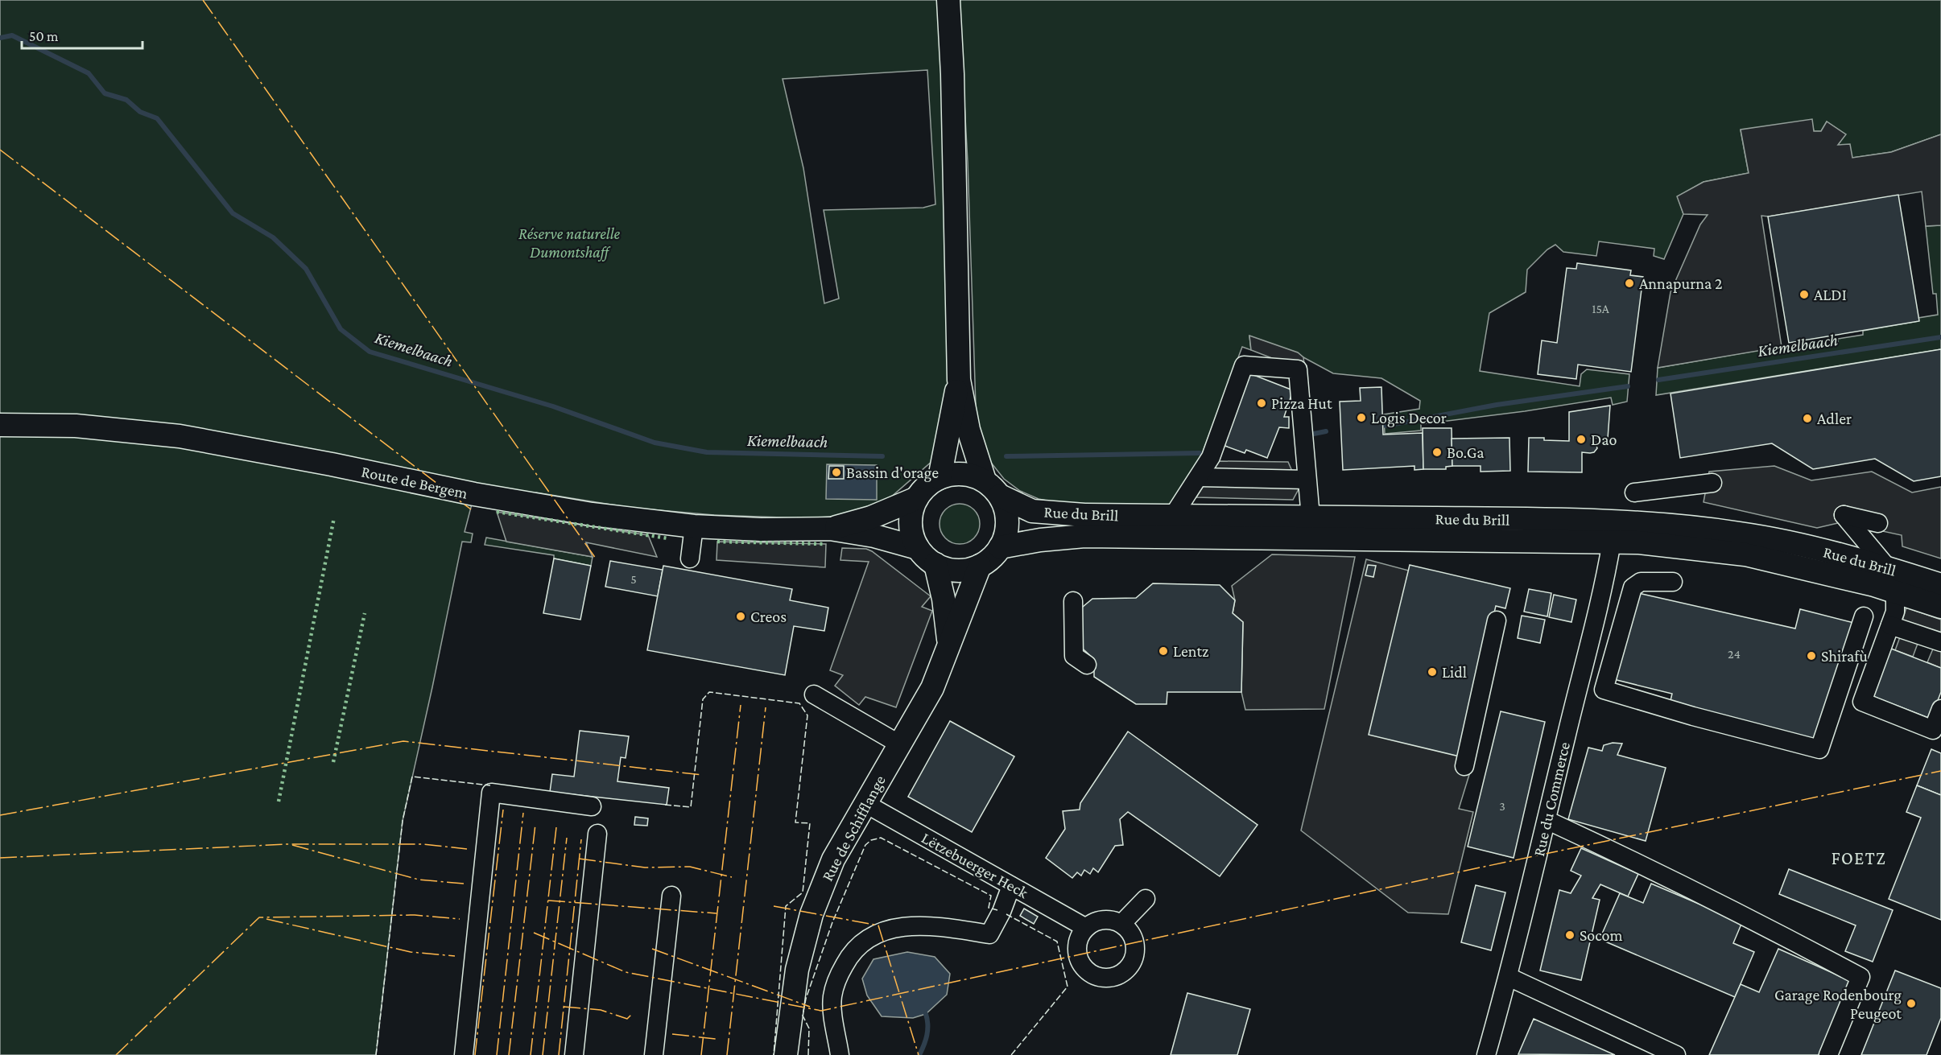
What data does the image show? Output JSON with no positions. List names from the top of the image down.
{
  "streets": {
    "main road": ["Route de Bergem", "Rue du Brill", "Rue de Schifflange"],
    "street": ["Rue du Commerce", "Lëtzebuerger Heck"]
  },
  "crossings": [
    ["Route de Bergem", "Rue du Brill"],
    ["Route de Bergem", "Rue de Schifflange"],
    ["Rue du Brill", "Rue du Commerce"],
    ["Rue du Brill", "Rue de Schifflange"],
    ["Rue de Schifflange", "Lëtzebuerger Heck"]
  ],
  "districts": ["FOETZ"],
  "water": ["Kiemelbaach"],
  "parks": ["Réserve naturelle Dumontshaff"],
  "places": [
    "Annapurna 2",
    "ALDI",
    "Pizza Hut",
    "Logis Decor",
    "Adler",
    "Dao",
    "Bo.Ga",
    "Bassin d'orage",
    "Creos",
    "Lentz",
    "Shirafù",
    "Lidl",
    "Socom",
    "Garage Rodenbourg Peugeot"
  ],
  "house_numbers": [
    "15A",
    "5",
    "24",
    "3"
  ],
  "scale_bar": "50 m"
}
